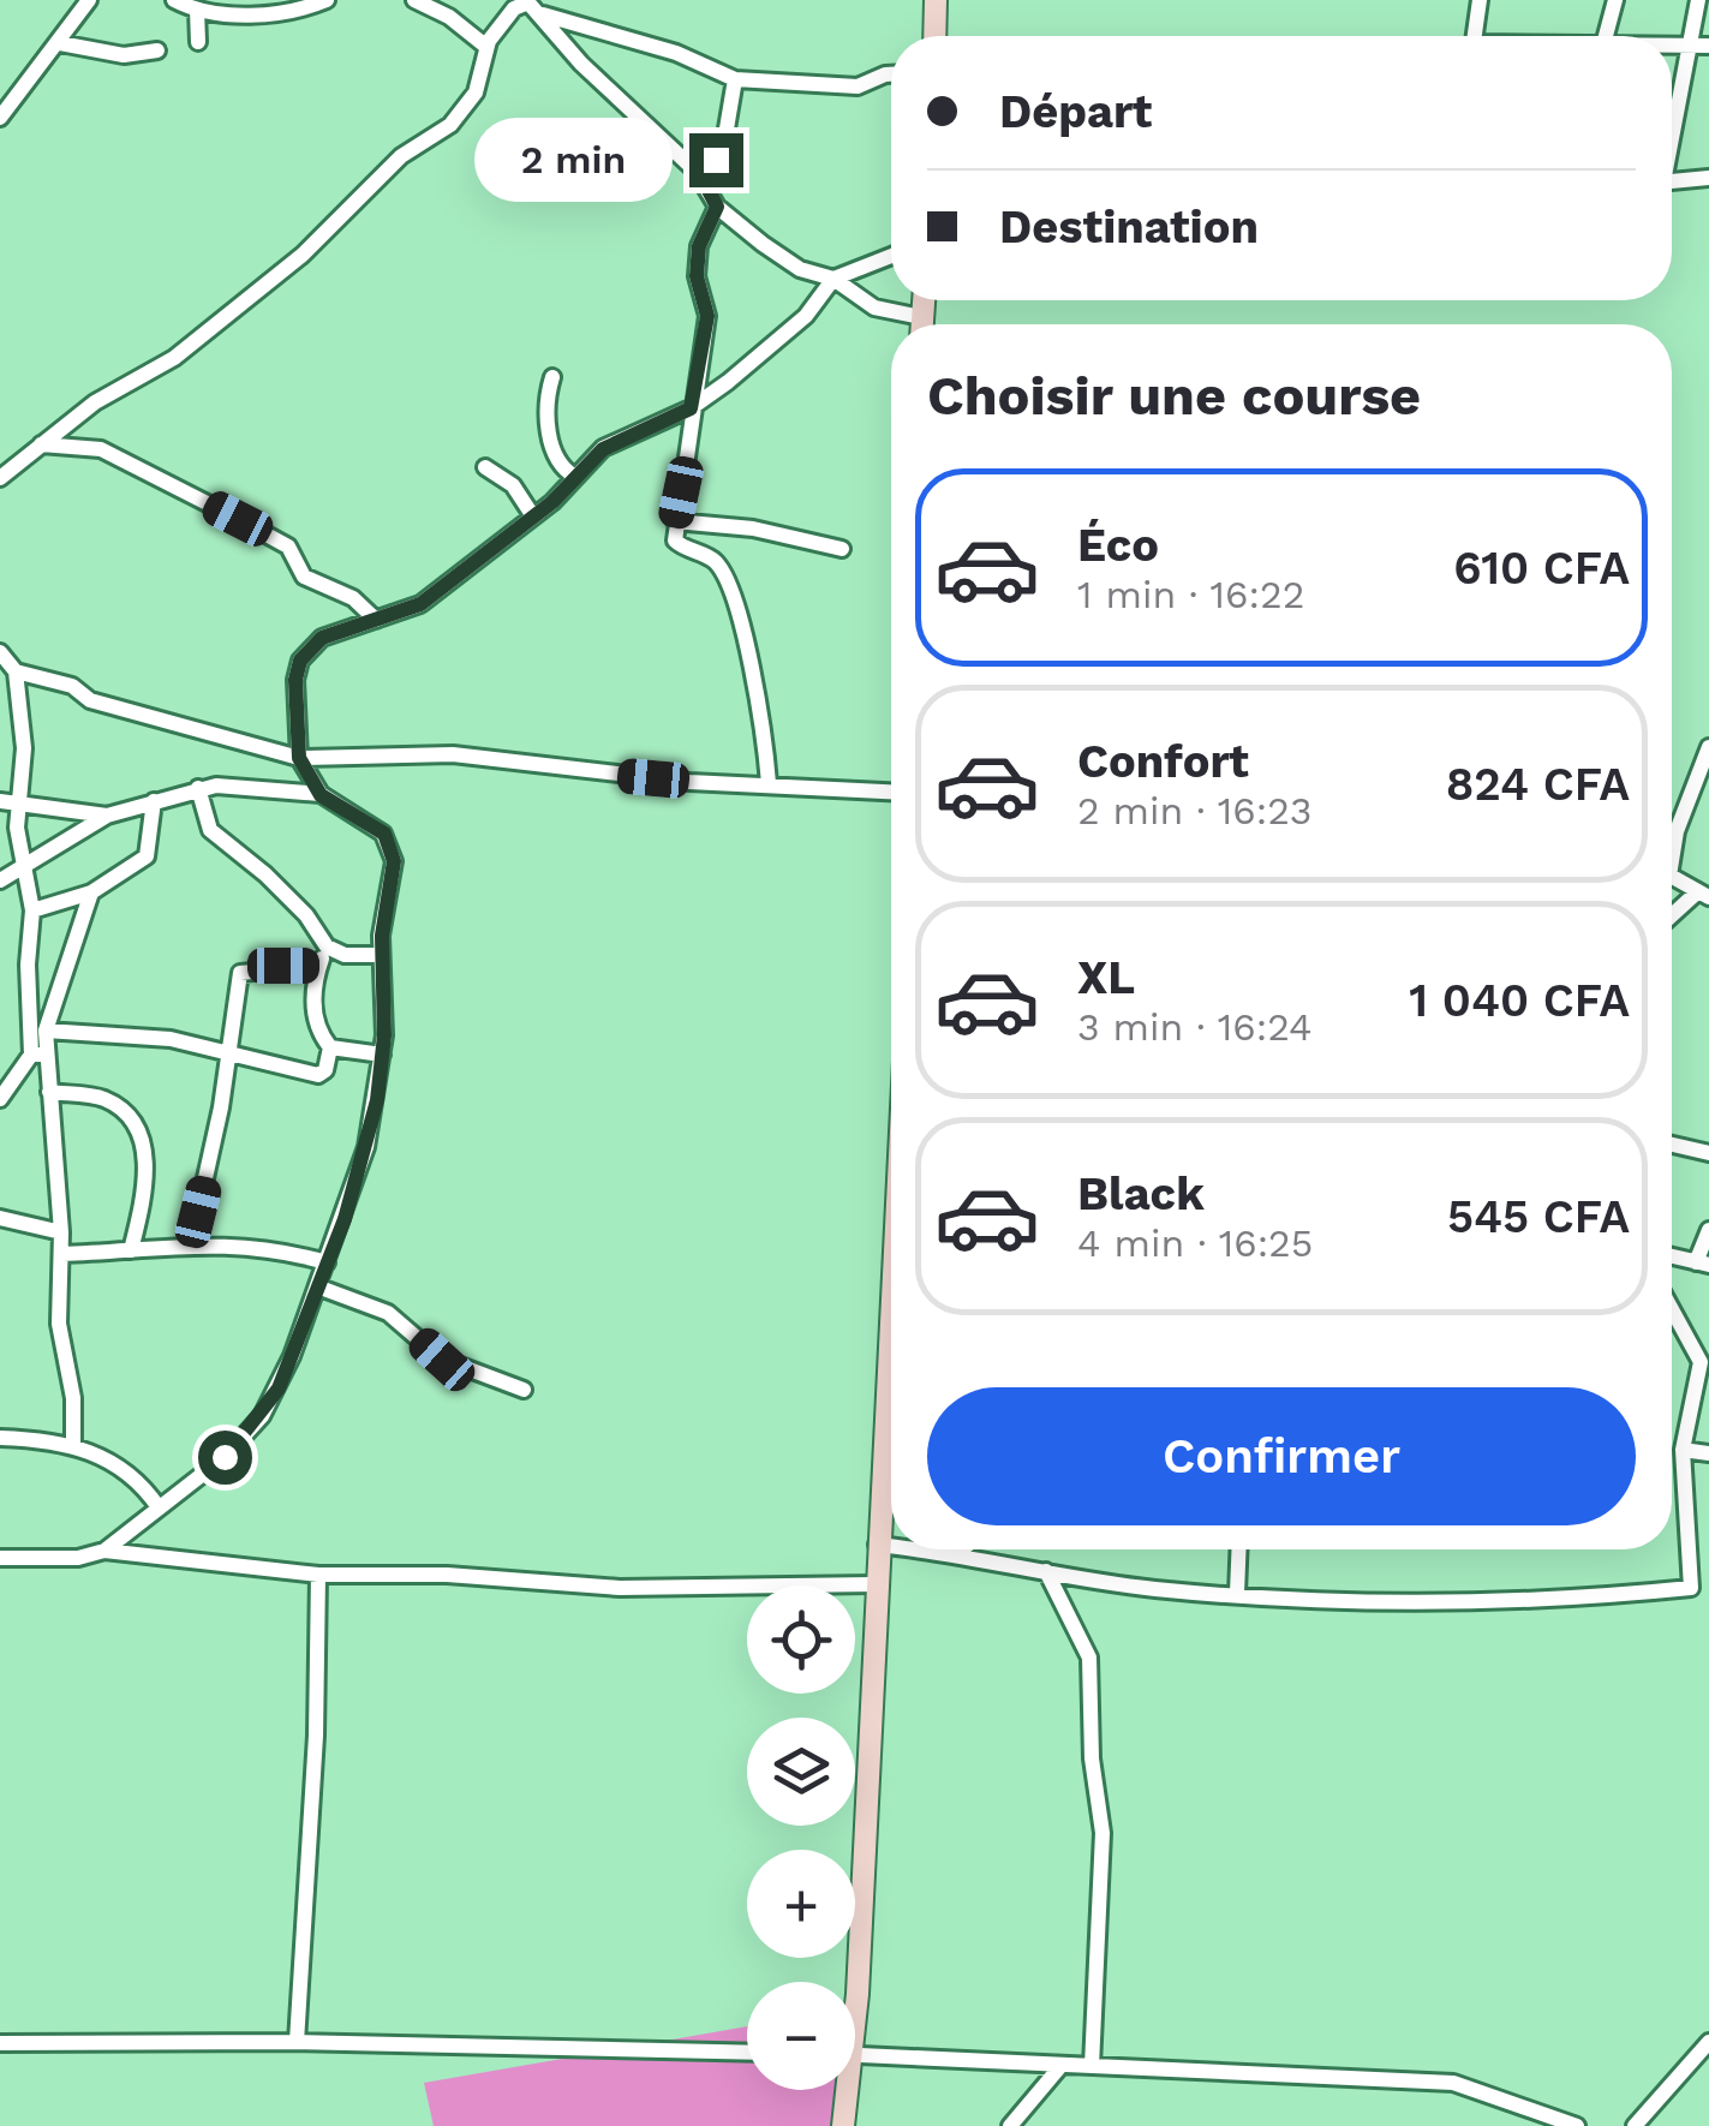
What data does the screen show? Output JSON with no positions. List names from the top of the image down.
{
  "page": {
    "banner": ["Départ", "Destination"],
    "bubble": "2 min",
    "heading": "Choisir une course",
    "list": [
      {
        "name": "Éco",
        "note": "1 min · 16:22",
        "value": "610 CFA"
      },
      {
        "name": "Confort",
        "note": "2 min · 16:23",
        "value": "824 CFA"
      },
      {
        "name": "XL",
        "note": "3 min · 16:24",
        "value": "1 040 CFA"
      },
      {
        "name": "Black",
        "note": "4 min · 16:25",
        "value": "545 CFA"
      }
    ],
    "buttons": "Confirmer",
    "map_buttons": ["+", "−"]
  }
}
